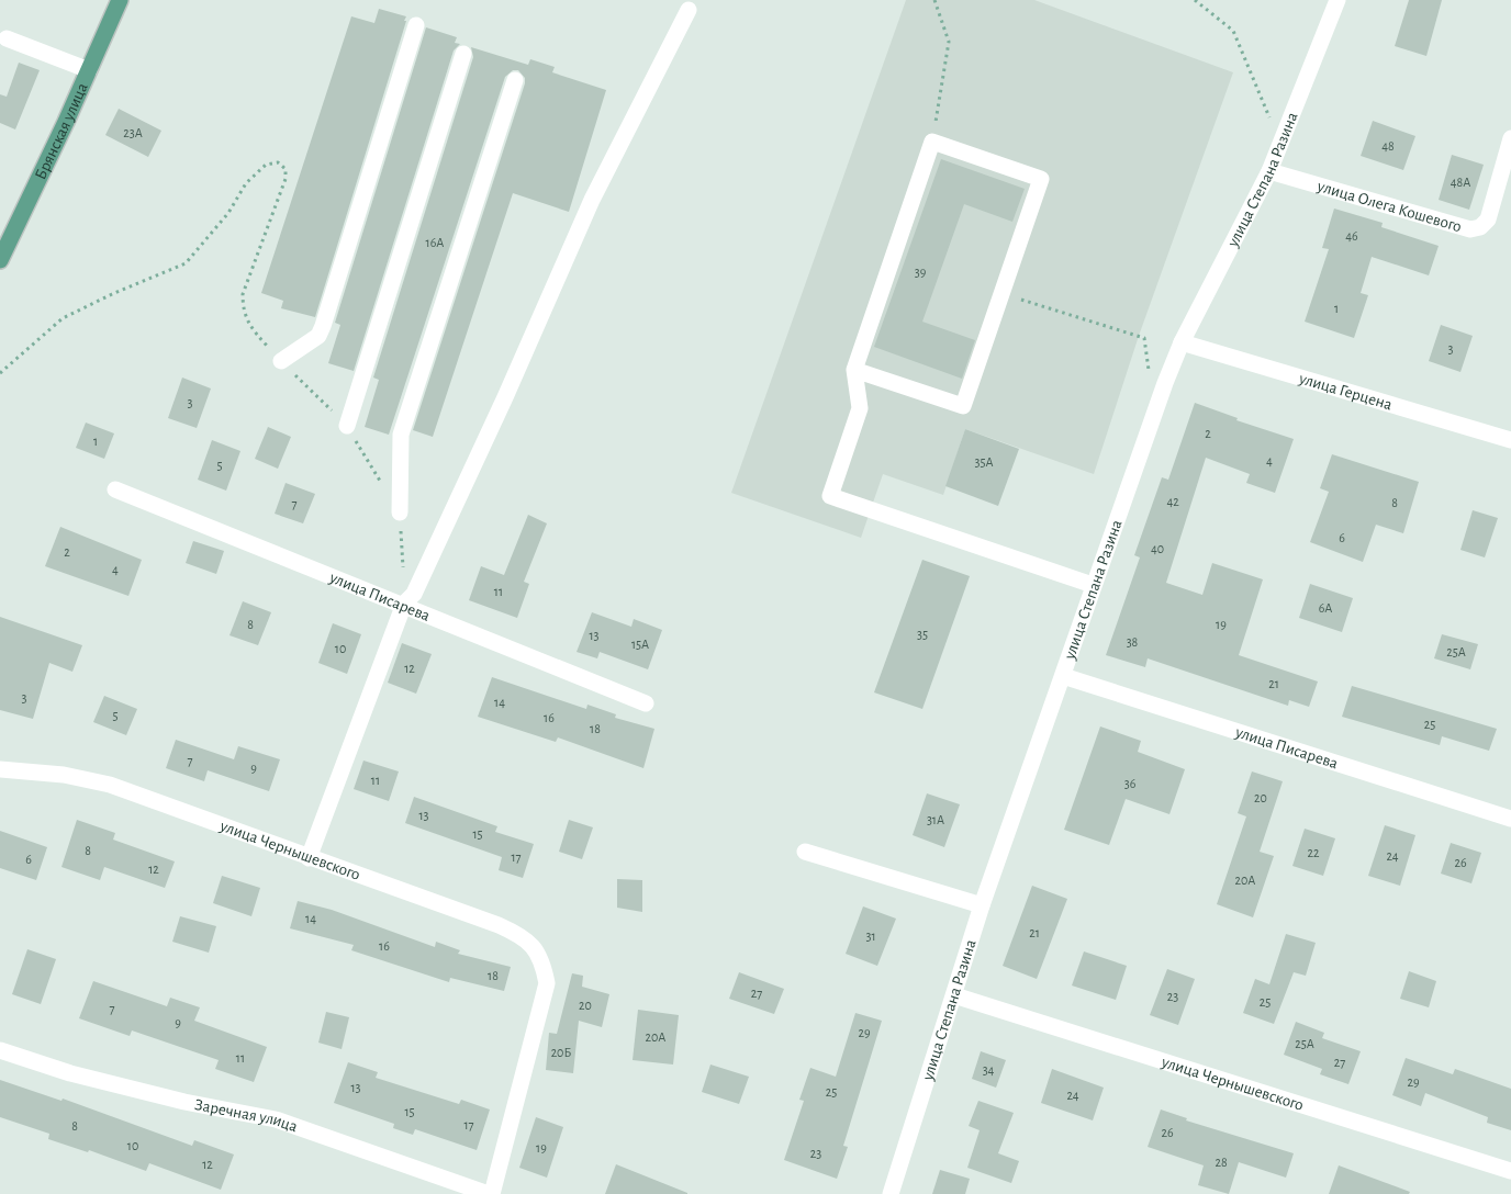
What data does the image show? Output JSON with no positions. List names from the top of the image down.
{
  "streets": {
    "main road": ["Брянская улица"],
    "street": [
      "улица Степана Разина",
      "улица Олега Кошевого",
      "улица Герцена",
      "улица Писарева",
      "улица Чернышевского",
      "Заречная улица"
    ]
  },
  "crossings": [
    ["улица Степана Разина", "улица Олега Кошевого"],
    ["улица Степана Разина", "улица Герцена"],
    ["улица Степана Разина", "улица Писарева"],
    ["улица Степана Разина", "улица Чернышевского"],
    ["улица Чернышевского", "Заречная улица"]
  ],
  "house_numbers": [
    "23А",
    "48",
    "48А",
    "46",
    "16А",
    "39",
    "1",
    "3",
    "3",
    "2",
    "1",
    "4",
    "35А",
    "5",
    "42",
    "8",
    "7",
    "6",
    "40",
    "2",
    "4",
    "11",
    "6А",
    "8",
    "19",
    "35",
    "13",
    "38",
    "15А",
    "10",
    "25А",
    "12",
    "21",
    "3",
    "14",
    "5",
    "16",
    "25",
    "18",
    "7",
    "9",
    "11",
    "36",
    "20",
    "13",
    "31А",
    "15",
    "8",
    "22",
    "24",
    "17",
    "6",
    "26",
    "12",
    "20А",
    "14",
    "21",
    "31",
    "16",
    "18",
    "27",
    "23",
    "25",
    "20",
    "7",
    "9",
    "29",
    "20А",
    "25А",
    "20Б",
    "11",
    "27",
    "34",
    "29",
    "13",
    "25",
    "24",
    "15",
    "17",
    "8",
    "26",
    "10",
    "19",
    "23",
    "28",
    "12"
  ]
}
